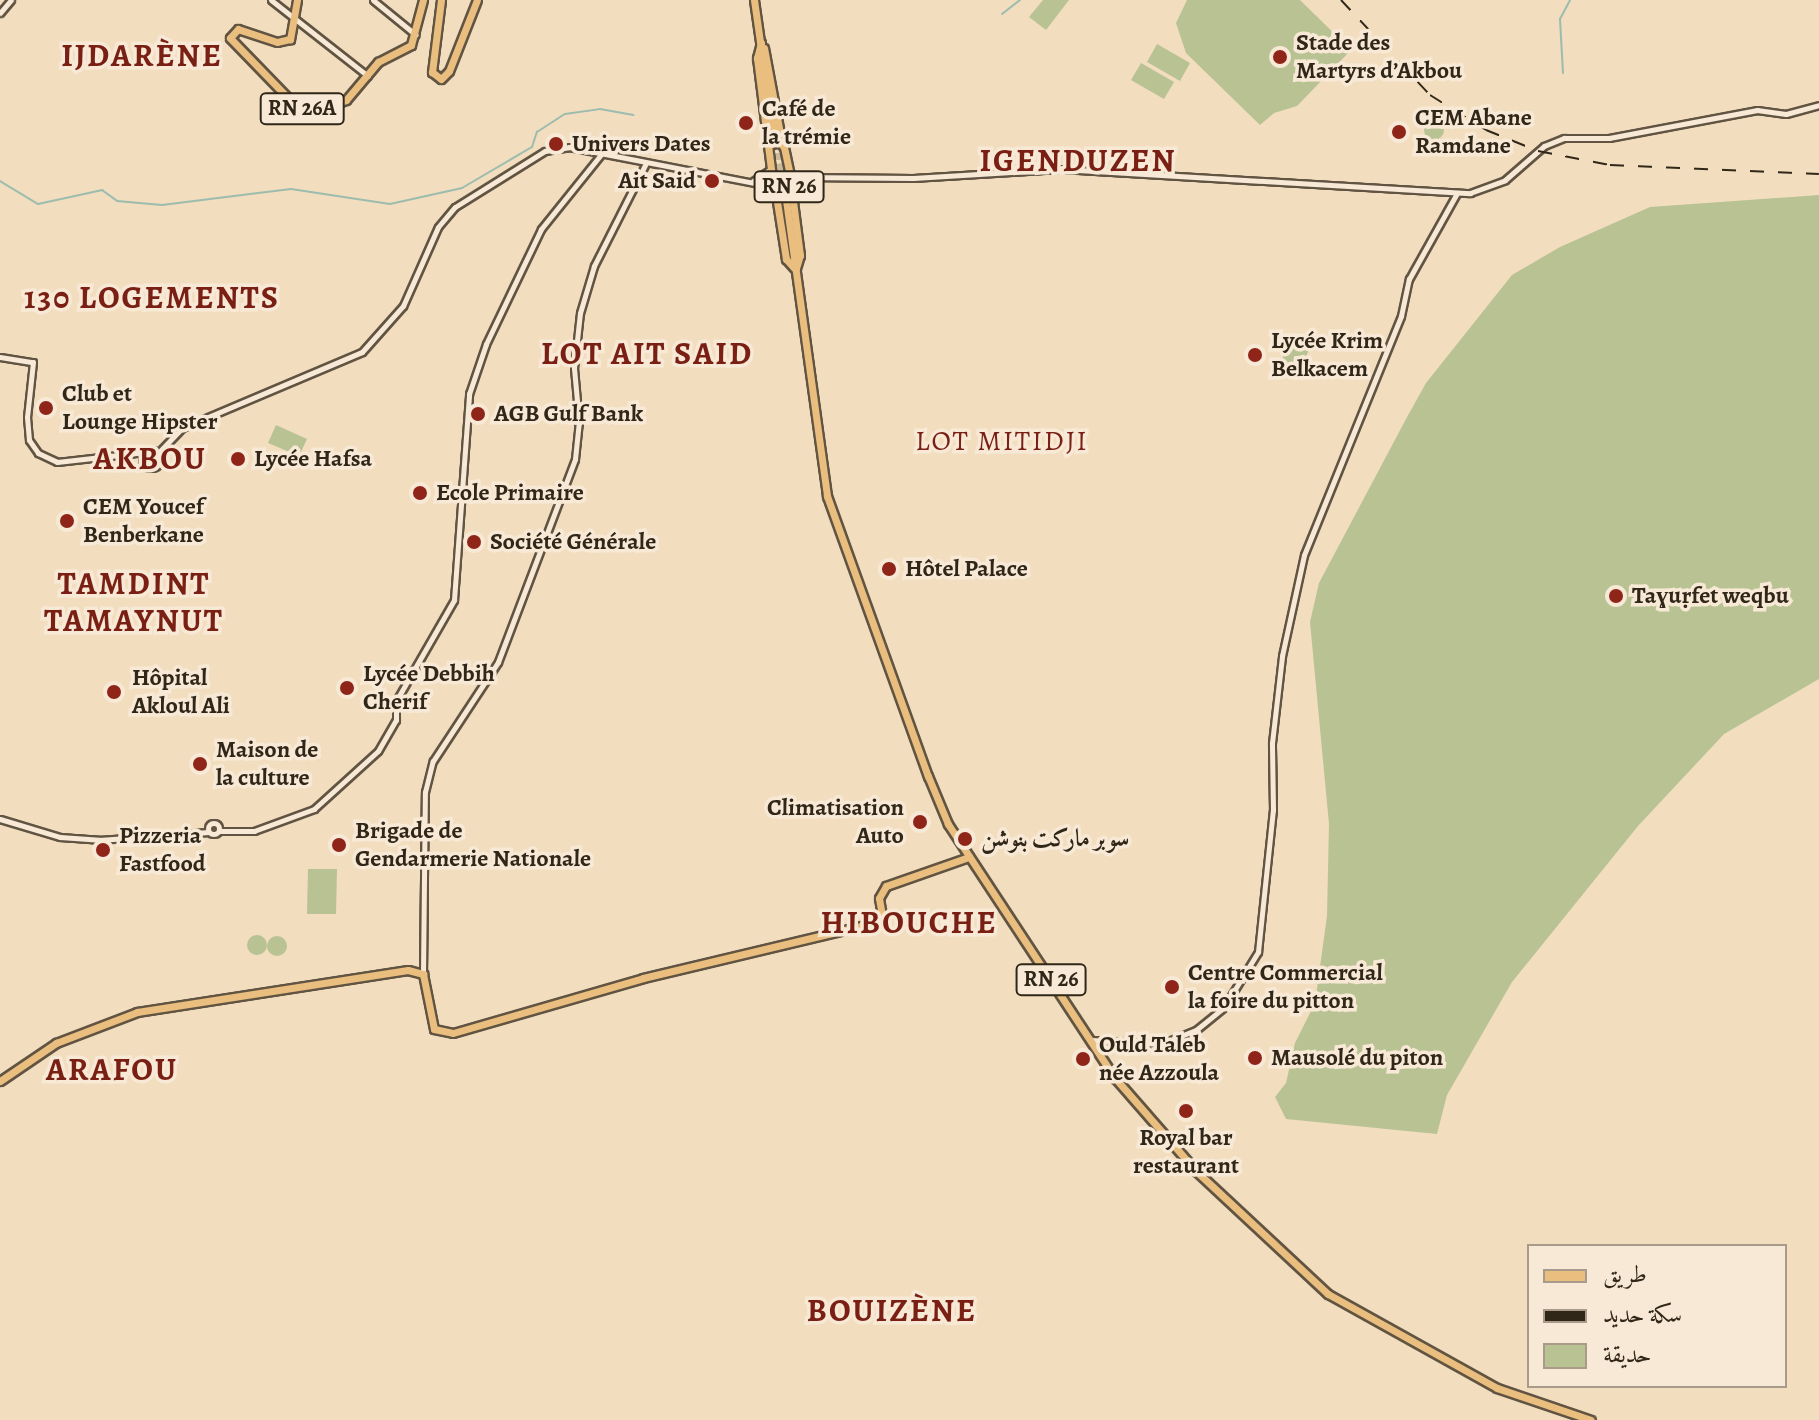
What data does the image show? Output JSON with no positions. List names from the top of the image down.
{
  "streets": {
    "main road": ["RN 26A", "RN 26"]
  },
  "districts": [
    "IJDARÈNE",
    "IGENDUZEN",
    "130 LOGEMENTS",
    "LOT AIT SAID",
    "LOT MITIDJI",
    "AKBOU",
    "TAMDINT TAMAYNUT",
    "HIBOUCHE",
    "ARAFOU",
    "BOUIZÈNE"
  ],
  "places": [
    "Stade des Martyrs d’Akbou",
    "Café de la trémie",
    "CEM Abane Ramdane",
    "Univers Dates",
    "Ait Said",
    "Lycée Krim Belkacem",
    "Club et Lounge Hipster",
    "AGB Gulf Bank",
    "Lycée Hafsa",
    "Ecole Primaire",
    "CEM Youcef Benberkane",
    "Société Générale",
    "Hôtel Palace",
    "Taɣuṛfet weqbu",
    "Lycée Debbih Cherif",
    "Hôpital Akloul Ali",
    "Maison de la culture",
    "Climatisation Auto",
    "سوبر ماركت بنوشن",
    "Brigade de Gendarmerie Nationale",
    "Pizzeria Fastfood",
    "Centre Commercial la foire du pitton",
    "Mausolé du piton",
    "Ould Taleb née Azzoula",
    "Royal bar restaurant"
  ],
  "legend": ["طريق", "سكة حديد", "حديقة"]
}
